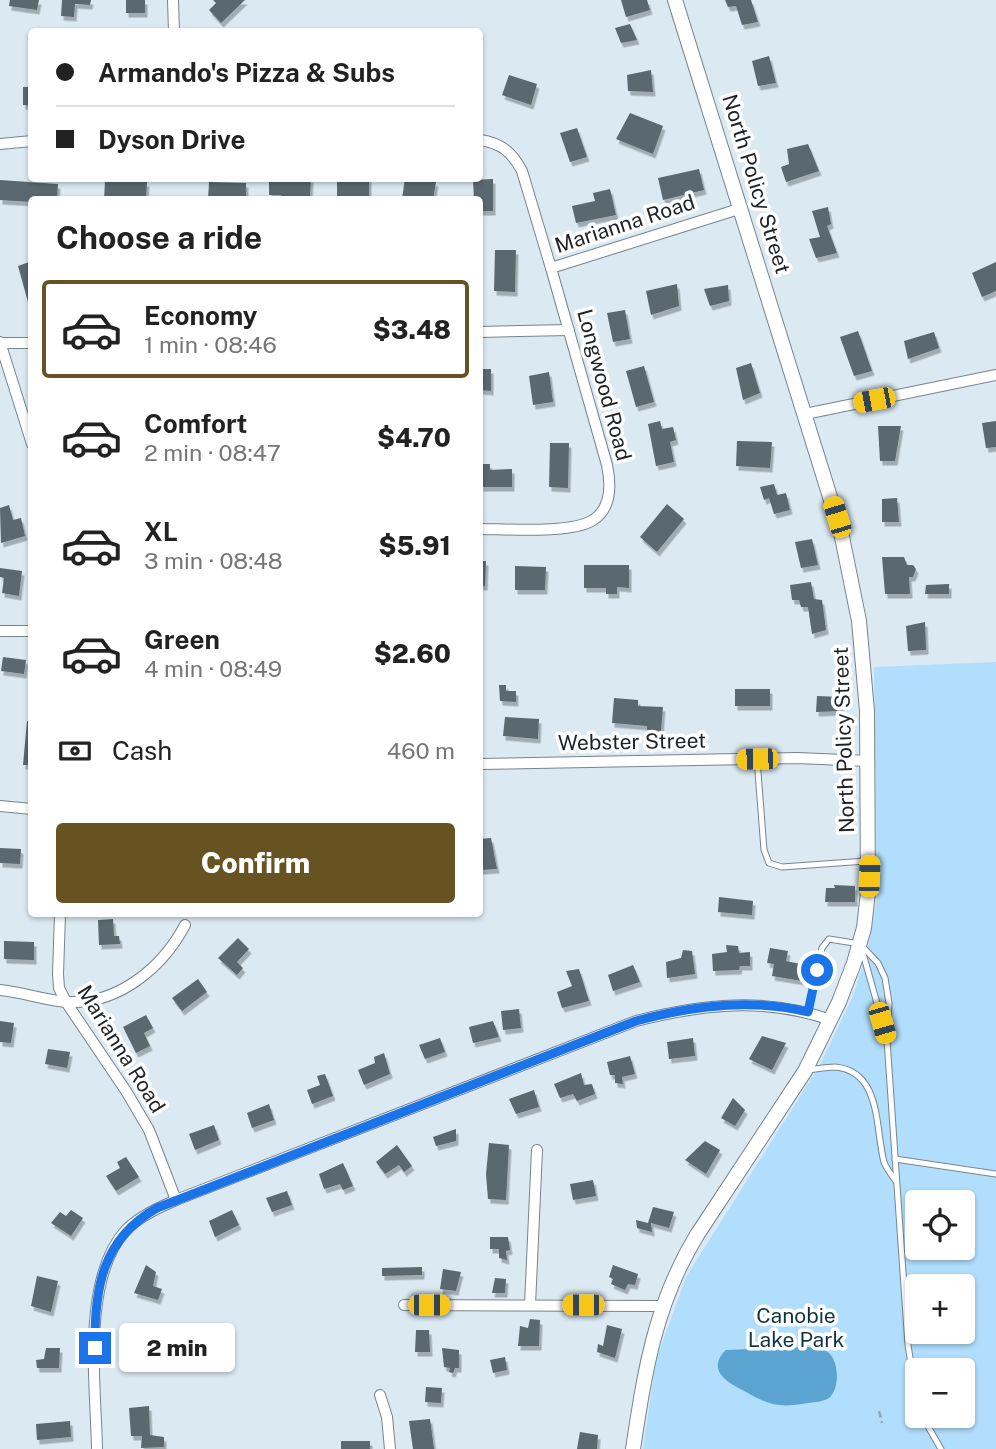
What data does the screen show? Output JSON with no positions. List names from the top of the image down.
{
  "streets": {
    "street": [
      "North Policy Street",
      "Marianna Road",
      "Longwood Road",
      "Webster Street"
    ]
  },
  "crossings": [
    ["North Policy Street", "Marianna Road"],
    ["North Policy Street", "Webster Street"],
    ["Marianna Road", "Longwood Road"]
  ],
  "parks": ["Canobie Lake Park"],
  "page": {
    "banner": ["Armando's Pizza & Subs", "Dyson Drive"],
    "heading": "Choose a ride",
    "list": [
      {
        "name": "Economy",
        "note": "1 min · 08:46",
        "value": "$3.48"
      },
      {
        "name": "Comfort",
        "note": "2 min · 08:47",
        "value": "$4.70"
      },
      {
        "name": "XL",
        "note": "3 min · 08:48",
        "value": "$5.91"
      },
      {
        "name": "Green",
        "note": "4 min · 08:49",
        "value": "$2.60"
      }
    ],
    "pay": ["Cash", "460 m"],
    "buttons": "Confirm",
    "map_buttons": ["+", "−"],
    "bubble": "2 min"
  }
}
